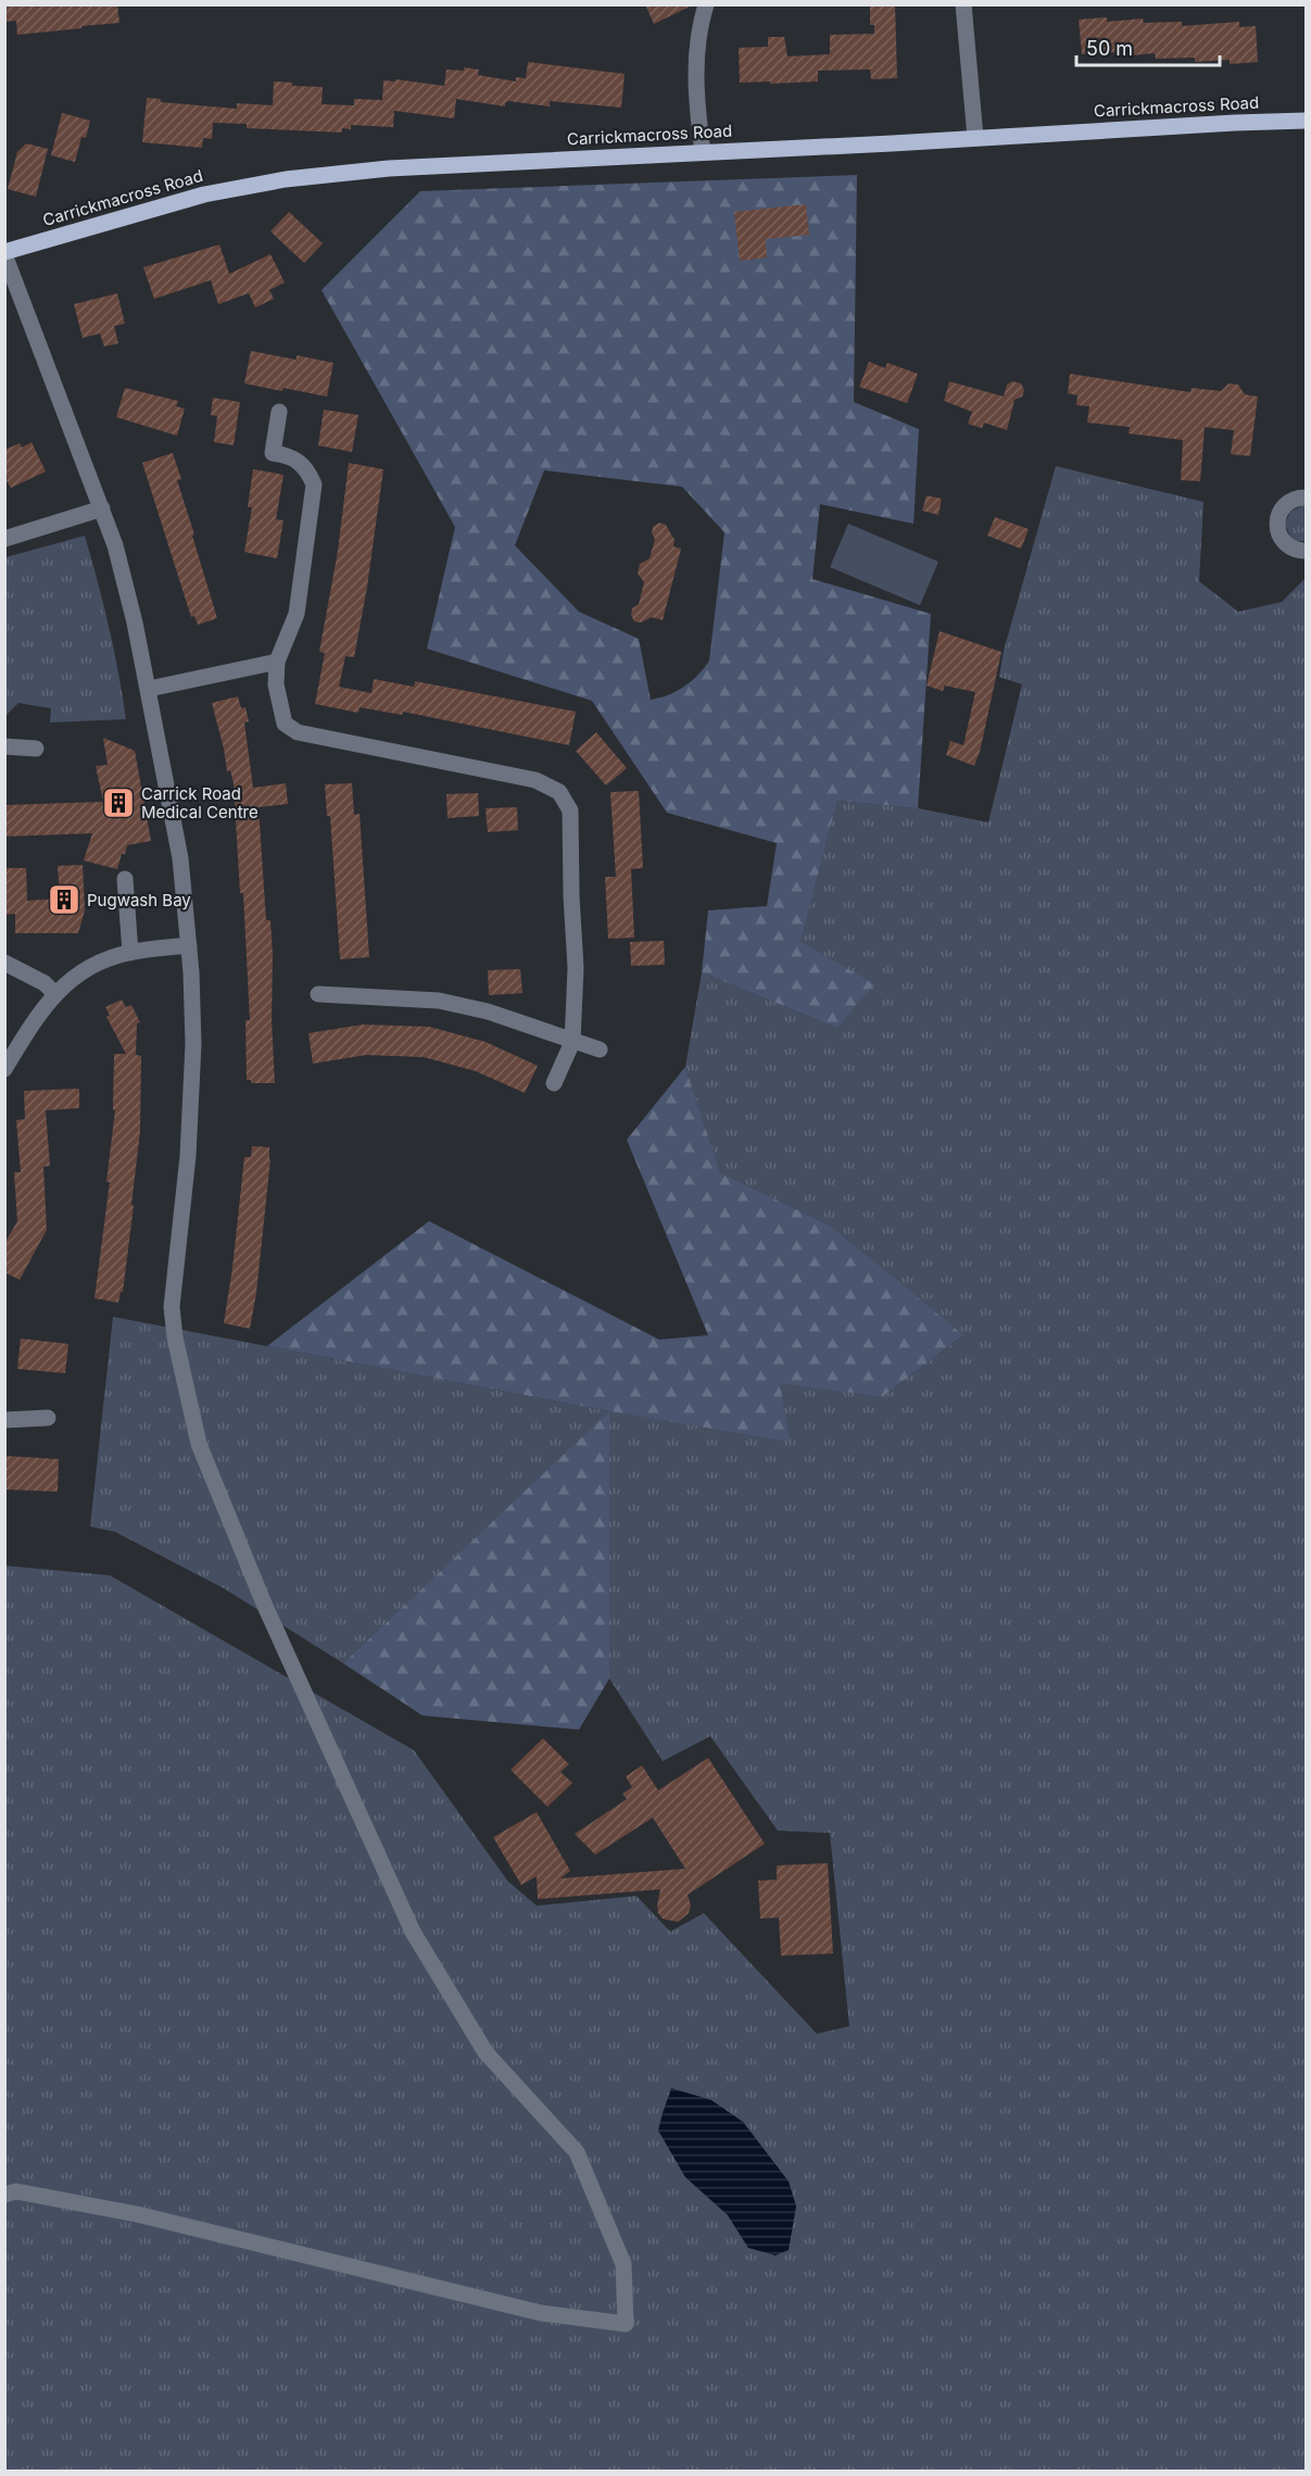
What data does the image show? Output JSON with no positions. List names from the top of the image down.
{
  "streets": {
    "main road": ["Carrickmacross Road"]
  },
  "places": {
    "building": ["Carrick Road Medical Centre", "Pugwash Bay"]
  },
  "scale_bar": "50 m"
}
